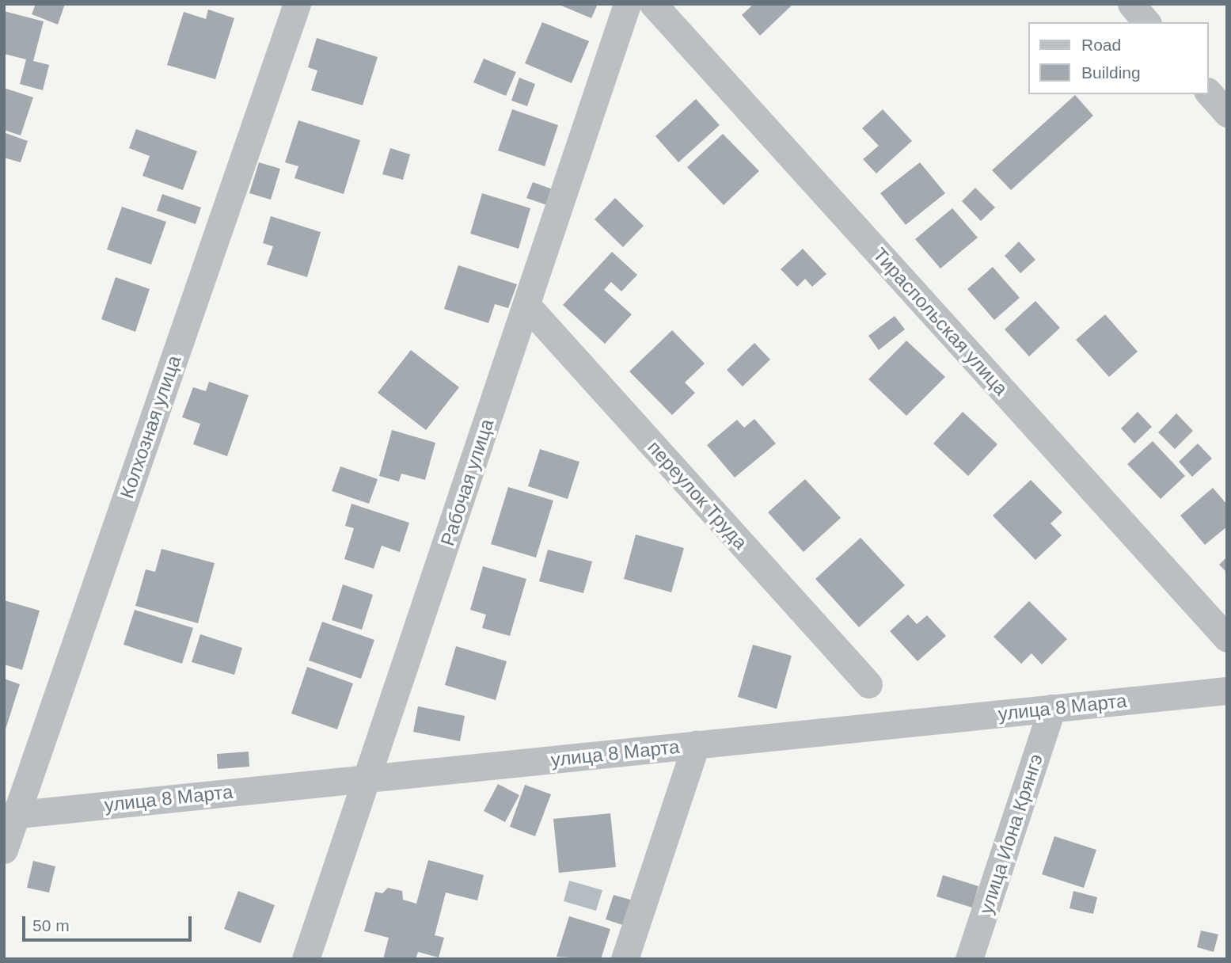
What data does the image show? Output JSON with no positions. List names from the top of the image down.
{
  "streets": {
    "street": [
      "Тираспольская улица",
      "Колхозная улица",
      "Рабочая улица",
      "переулок Труда",
      "улица 8 Марта",
      "улица Иона Крянгэ"
    ]
  },
  "crossings": [
    ["Колхозная улица", "улица 8 Марта"],
    ["Рабочая улица", "переулок Труда"],
    ["Рабочая улица", "улица 8 Марта"],
    ["улица 8 Марта", "улица Иона Крянгэ"]
  ],
  "legend": ["Road", "Building"],
  "scale_bar": "50 m"
}
